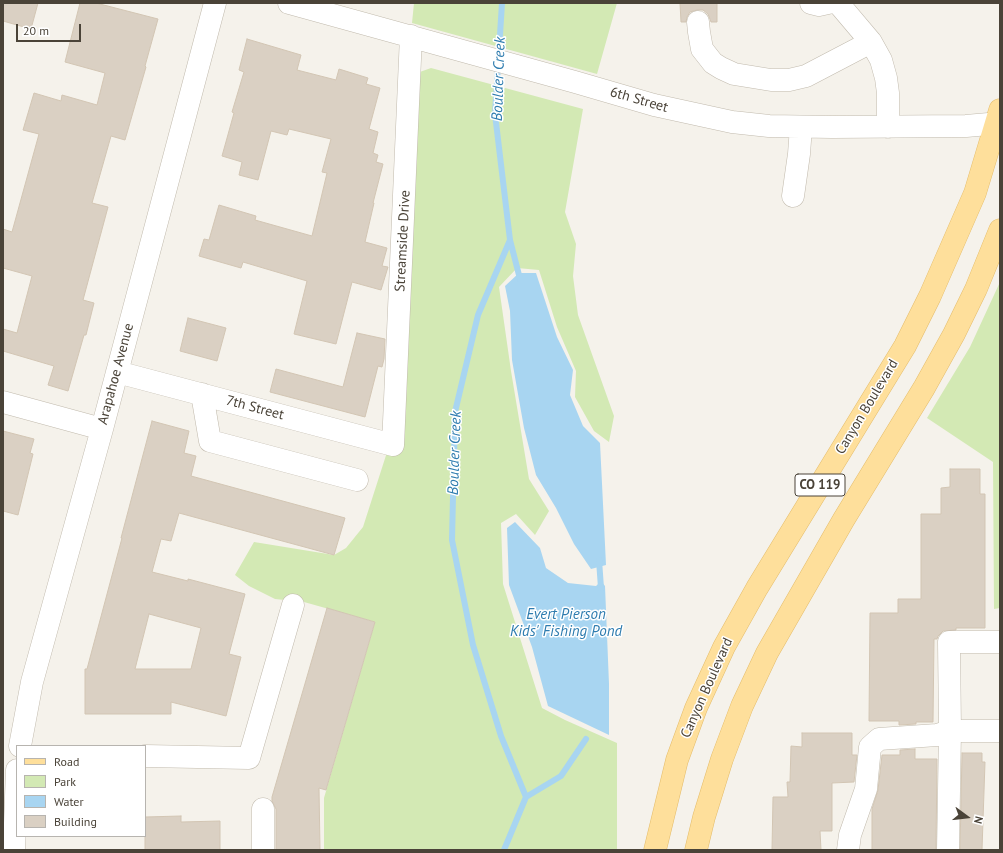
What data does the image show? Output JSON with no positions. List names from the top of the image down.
{
  "streets": {
    "main road": ["Canyon Boulevard", "CO 119"],
    "street": [
      "6th Street",
      "Streamside Drive",
      "Arapahoe Avenue",
      "7th Street"
    ]
  },
  "crossings": [
    ["6th Street", "Streamside Drive"],
    ["6th Street", "Canyon Boulevard"],
    ["Streamside Drive", "7th Street"],
    ["Arapahoe Avenue", "7th Street"]
  ],
  "water": ["Boulder Creek", "Evert Pierson Kids' Fishing Pond"],
  "legend": [
    "Road",
    "Park",
    "Water",
    "Building"
  ],
  "scale_bar": "20 m",
  "north": "right"
}
